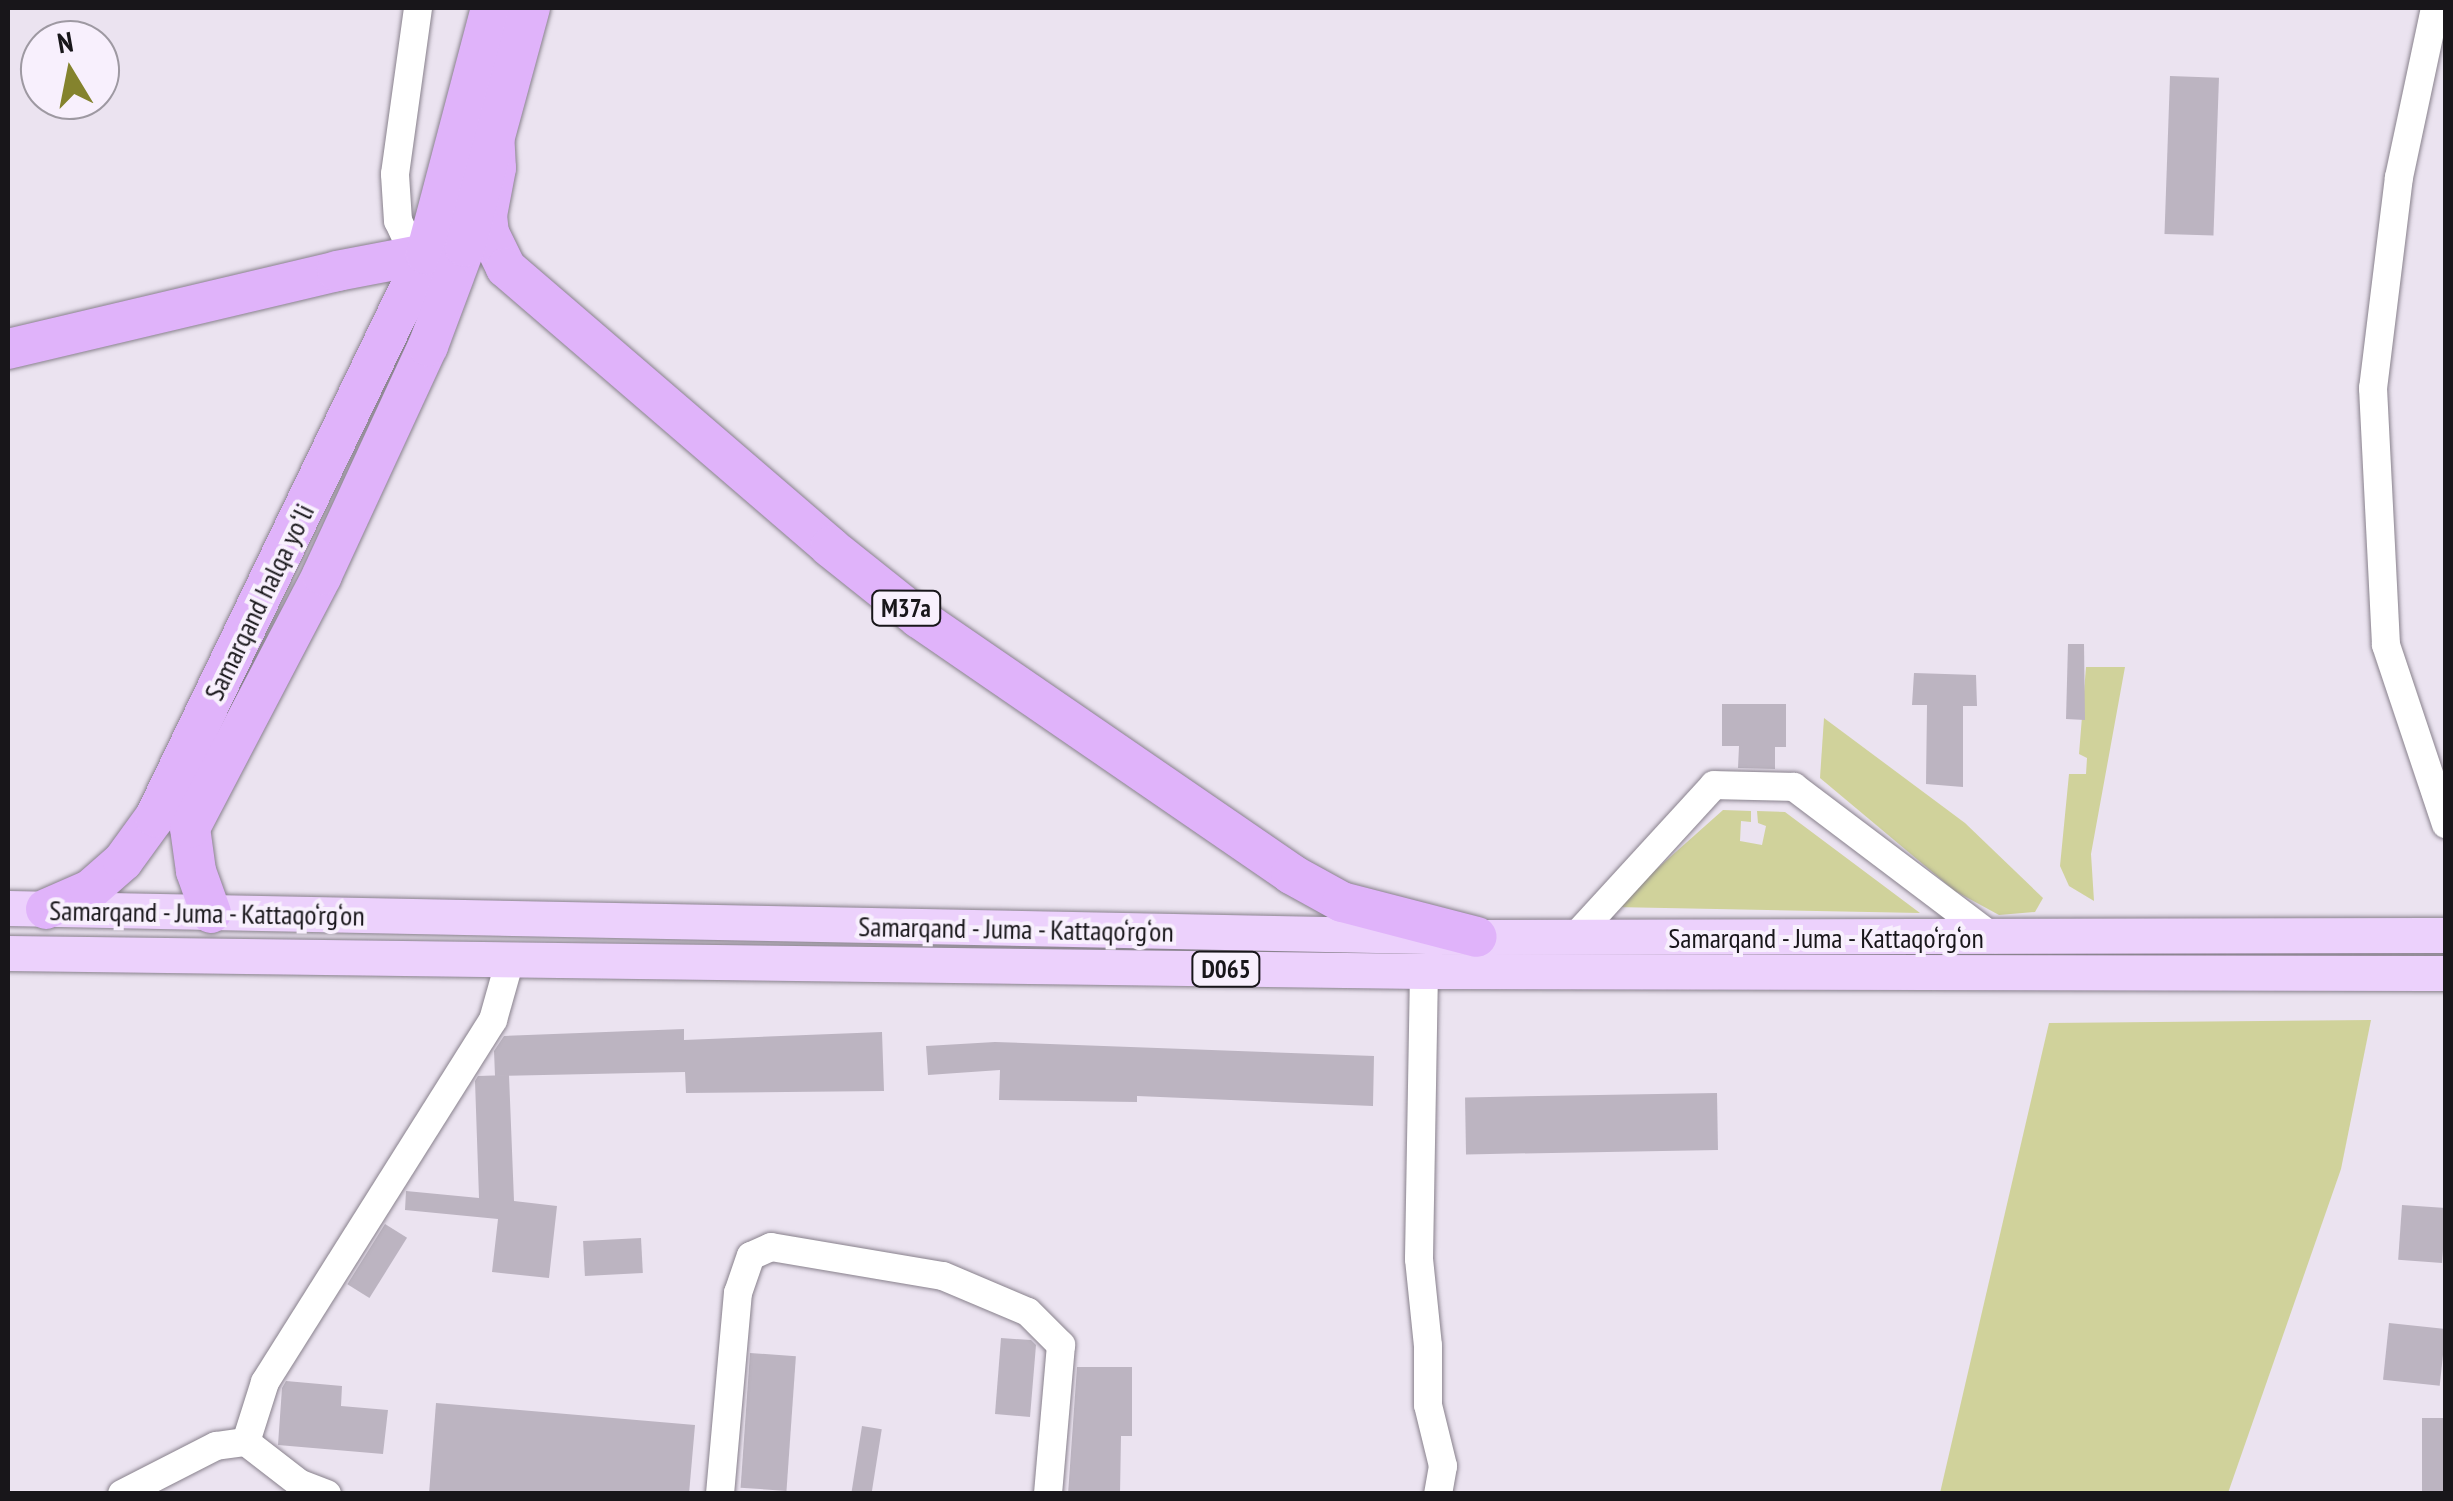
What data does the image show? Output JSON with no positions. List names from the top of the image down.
{
  "streets": {
    "highway": ["Samarqand halqa yoʻli", "M37a"],
    "main road": ["Samarqand - Juma - Kattaqo‘rg‘on", "D065"]
  },
  "crossings": [
    ["Samarqand halqa yoʻli", "M37a"],
    ["Samarqand halqa yoʻli", "Samarqand - Juma - Kattaqo‘rg‘on"],
    ["M37a", "Samarqand - Juma - Kattaqo‘rg‘on"]
  ],
  "north": "top"
}
